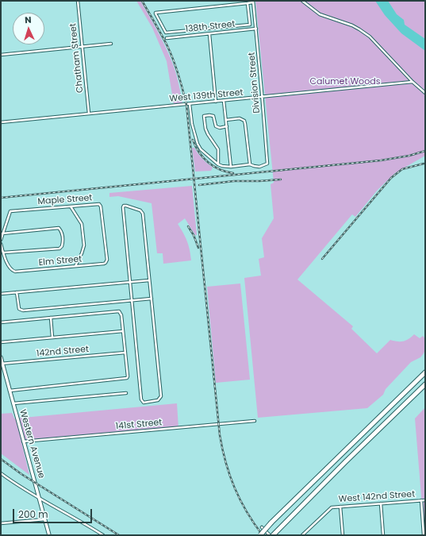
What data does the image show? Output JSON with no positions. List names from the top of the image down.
{
  "streets": {
    "main road": ["Western Avenue"],
    "street": [
      "138th Street",
      "Chatham Street",
      "Division Street",
      "West 139th Street",
      "Maple Street",
      "Elm Street",
      "142nd Street",
      "141st Street",
      "West 142nd Street"
    ]
  },
  "crossings": [
    ["138th Street", "Division Street"],
    ["Chatham Street", "West 139th Street"],
    ["Division Street", "West 139th Street"],
    ["Maple Street", "Elm Street"],
    ["142nd Street", "Western Avenue"],
    ["141st Street", "Western Avenue"]
  ],
  "parks": ["Calumet Woods"],
  "scale_bar": "200 m",
  "north": "top"
}
